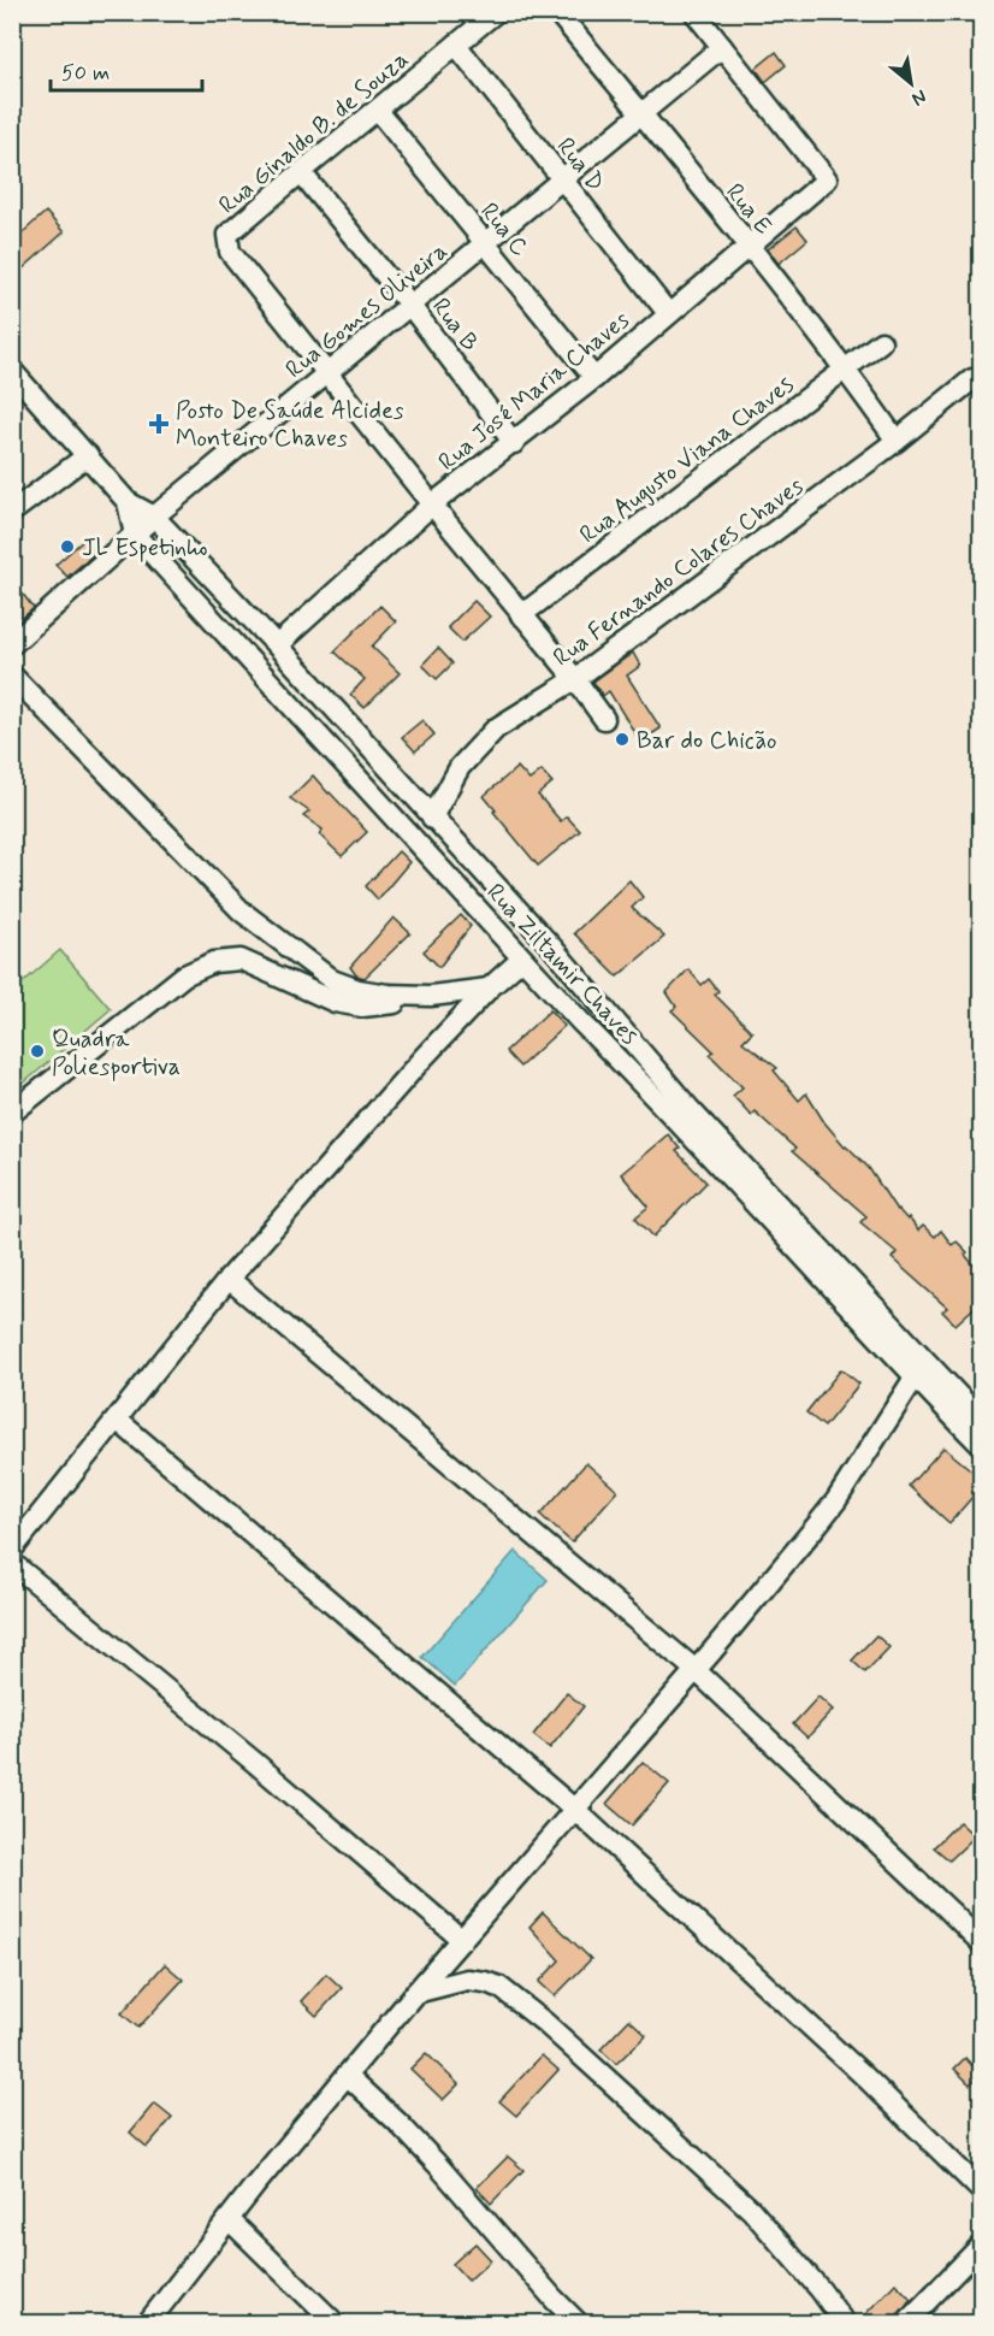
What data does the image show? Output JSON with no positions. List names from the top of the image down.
{
  "streets": {
    "street": [
      "Rua Ginaldo B. de Souza",
      "Rua D",
      "Rua E",
      "Rua C",
      "Rua Gomes Oliveira",
      "Rua B",
      "Rua José Maria Chaves",
      "Rua Augusto Viana Chaves",
      "Rua Fernando Colares Chaves",
      "Rua Ziltamir Chaves"
    ]
  },
  "crossings": [
    ["Rua Ginaldo B. de Souza", "Rua D"],
    ["Rua Ginaldo B. de Souza", "Rua C"],
    ["Rua Ginaldo B. de Souza", "Rua Gomes Oliveira"],
    ["Rua Ginaldo B. de Souza", "Rua B"],
    ["Rua D", "Rua Gomes Oliveira"],
    ["Rua D", "Rua José Maria Chaves"],
    ["Rua E", "Rua Gomes Oliveira"],
    ["Rua E", "Rua José Maria Chaves"],
    ["Rua E", "Rua Augusto Viana Chaves"],
    ["Rua E", "Rua Fernando Colares Chaves"],
    ["Rua C", "Rua Gomes Oliveira"],
    ["Rua C", "Rua José Maria Chaves"],
    ["Rua Gomes Oliveira", "Rua B"],
    ["Rua Gomes Oliveira", "Rua José Maria Chaves"],
    ["Rua Gomes Oliveira", "Rua Ziltamir Chaves"],
    ["Rua B", "Rua José Maria Chaves"],
    ["Rua José Maria Chaves", "Rua Ziltamir Chaves"],
    ["Rua Fernando Colares Chaves", "Rua Ziltamir Chaves"]
  ],
  "places": {
    "health": ["Posto De Saúde Alcides Monteiro Chaves"],
    "other": ["JL Espetinho", "Bar do Chicão", "Quadra Poliesportiva"]
  },
  "scale_bar": "50 m",
  "north": "bottom right"
}
